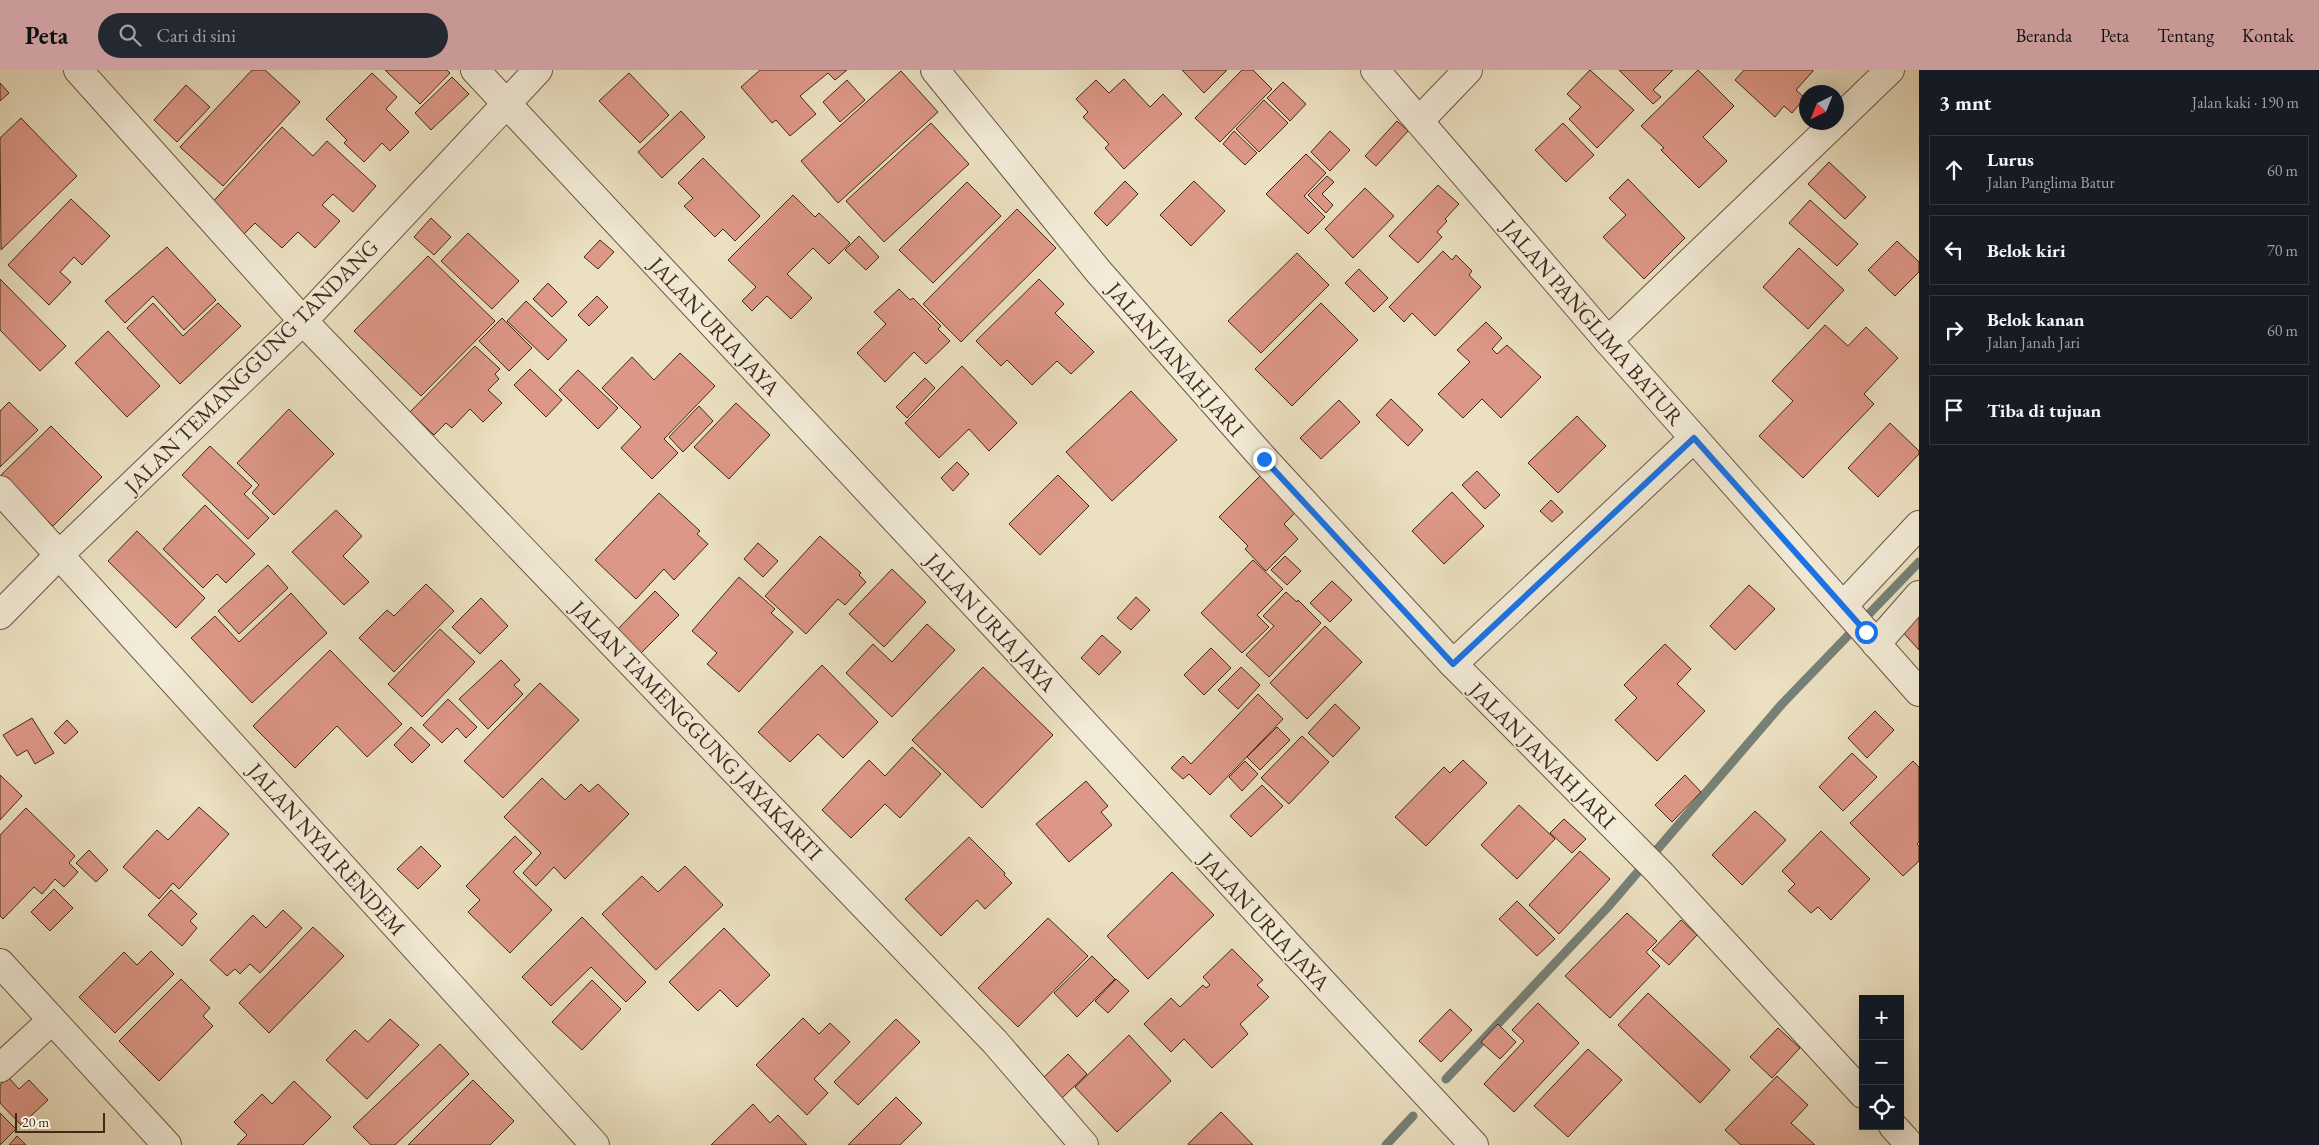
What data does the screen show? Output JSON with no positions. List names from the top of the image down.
{
  "streets": {
    "street": [
      "JALAN PANGLIMA BATUR",
      "JALAN URIA JAYA",
      "JALAN JANAH JARI",
      "JALAN TEMANGGUNG TANDANG",
      "JALAN TAMENGGUNG JAYAKARTI",
      "JALAN NYAI RENDEM"
    ]
  },
  "crossings": [
    ["JALAN URIA JAYA", "JALAN TEMANGGUNG TANDANG"],
    ["JALAN TEMANGGUNG TANDANG", "JALAN TAMENGGUNG JAYAKARTI"],
    ["JALAN TEMANGGUNG TANDANG", "JALAN NYAI RENDEM"]
  ],
  "scale_bar": "20 m",
  "north": "bottom left",
  "page": {
    "header": "Peta",
    "search": "Cari di sini",
    "nav": [
      "Beranda",
      "Peta",
      "Tentang",
      "Kontak"
    ],
    "heading": ["3 mnt", "Jalan kaki · 190 m"],
    "list": [
      ["Lurus", "Jalan Panglima Batur", "60 m"],
      ["Belok kiri", "70 m"],
      ["Belok kanan", "Jalan Janah Jari", "60 m"],
      "Tiba di tujuan"
    ],
    "map_buttons": ["+", "−"],
    "scale": "20 m"
  }
}
